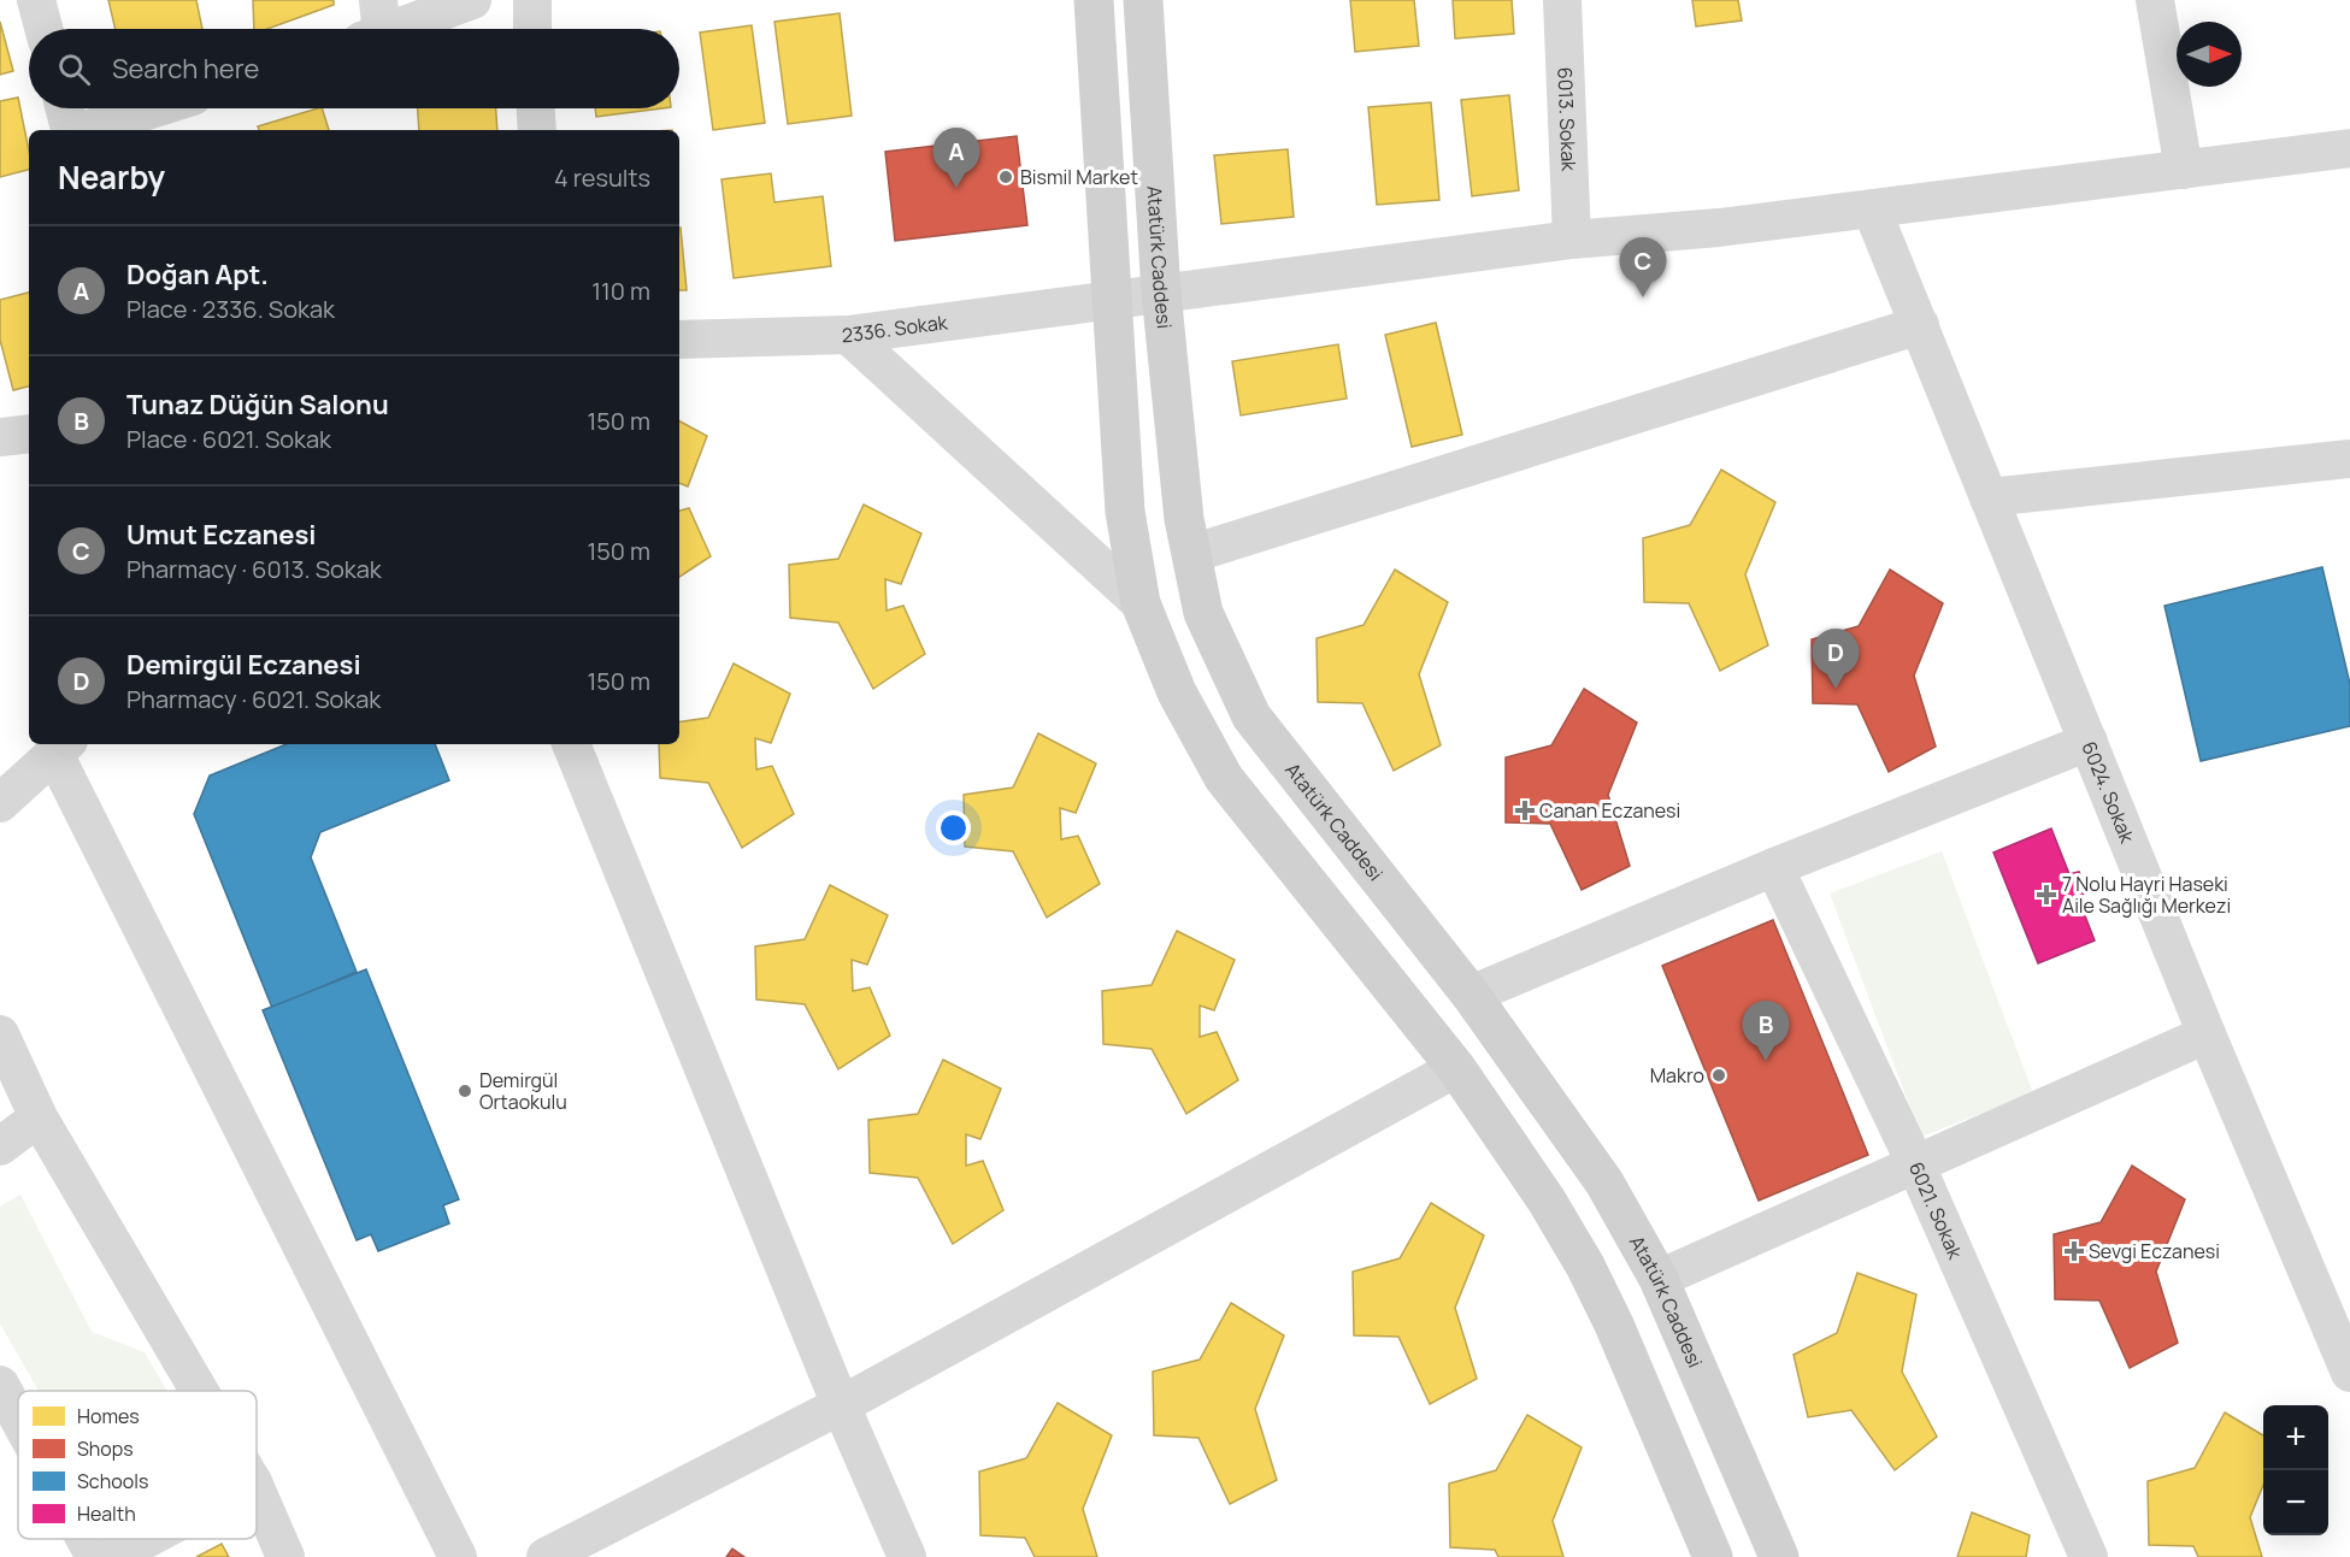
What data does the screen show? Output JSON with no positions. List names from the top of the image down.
{
  "streets": {
    "main road": ["Atatürk Caddesi"],
    "street": [
      "6013. Sokak",
      "2336. Sokak",
      "6024. Sokak",
      "6021. Sokak"
    ]
  },
  "crossings": [
    ["6013. Sokak", "2336. Sokak"],
    ["Atatürk Caddesi", "2336. Sokak"],
    ["2336. Sokak", "6024. Sokak"]
  ],
  "places": {
    "other": ["Bismil Market", "Makro", "Demirgül Ortaokulu"],
    "health": ["Canan Eczanesi", "7 Nolu Hayri Haseki Aile Sağlığı Merkezi", "Sevgi Eczanesi"]
  },
  "legend": [
    "Homes",
    "Shops",
    "Schools",
    "Health"
  ],
  "north": "right",
  "page": {
    "search": "Search here",
    "pins": [
      "A",
      "C",
      "D",
      "B"
    ],
    "heading": ["Nearby", "4 results"],
    "list": [
      {
        "mark": "A",
        "name": "Doğan Apt.",
        "note": "Place · 2336. Sokak",
        "value": "110 m"
      },
      {
        "mark": "B",
        "name": "Tunaz Düğün Salonu",
        "note": "Place · 6021. Sokak",
        "value": "150 m"
      },
      {
        "mark": "C",
        "name": "Umut Eczanesi",
        "note": "Pharmacy · 6013. Sokak",
        "value": "150 m"
      },
      {
        "mark": "D",
        "name": "Demirgül Eczanesi",
        "note": "Pharmacy · 6021. Sokak",
        "value": "150 m"
      }
    ],
    "map_buttons": ["+", "−"]
  }
}
